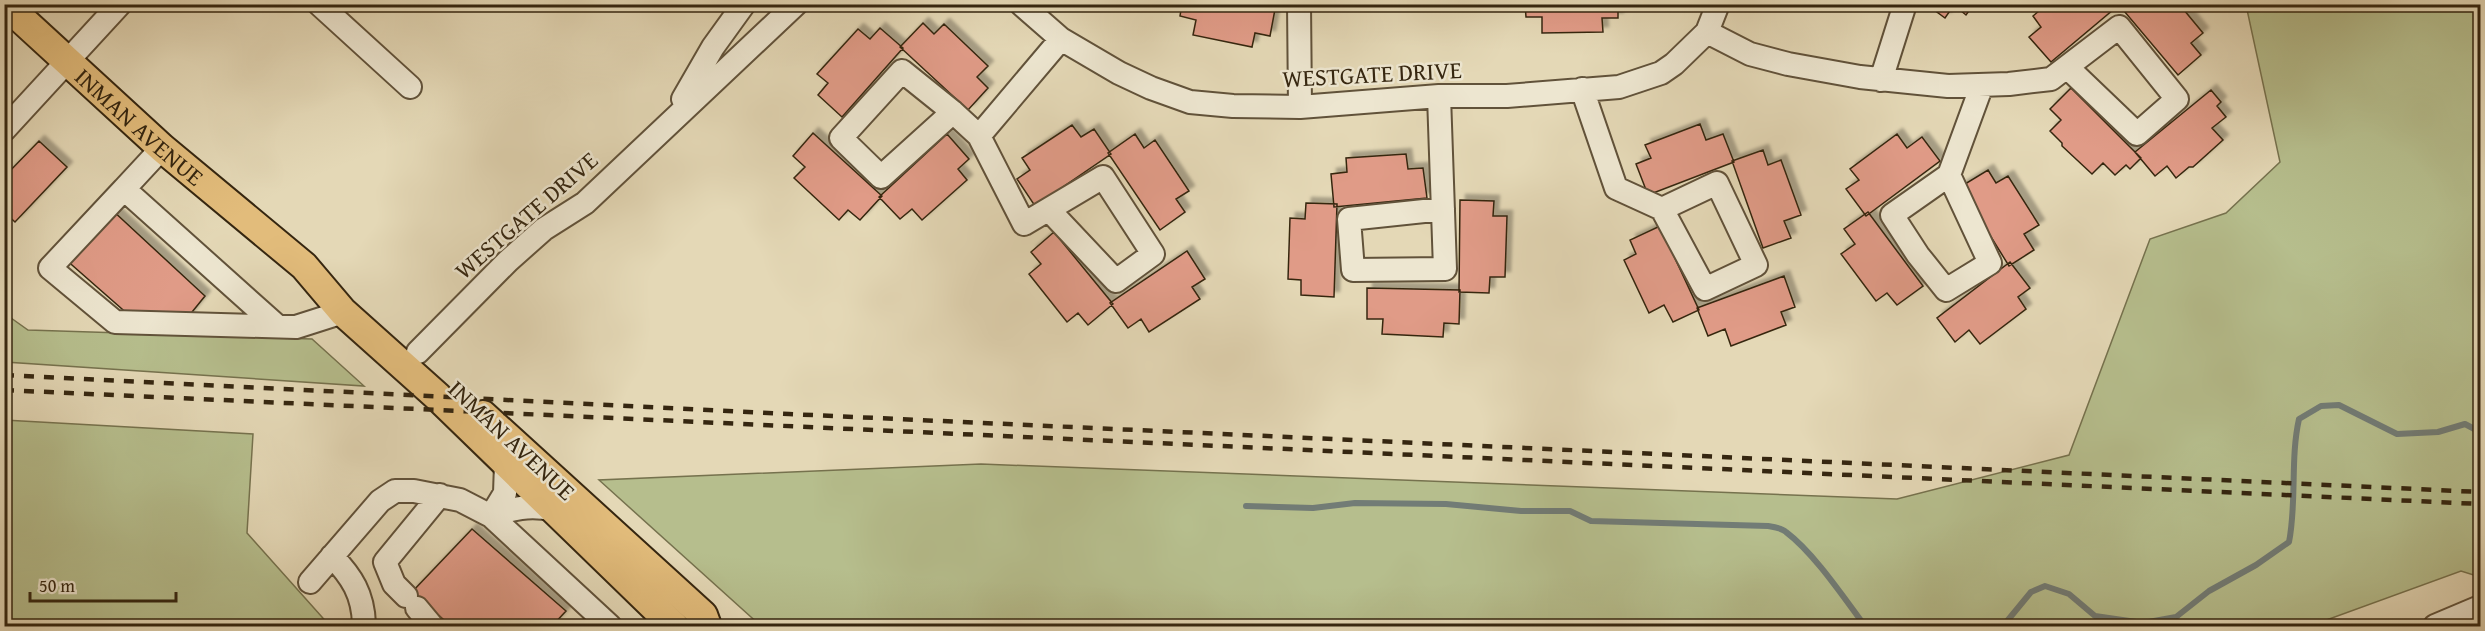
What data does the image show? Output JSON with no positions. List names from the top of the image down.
{
  "streets": {
    "main road": ["INMAN AVENUE"],
    "street": ["WESTGATE DRIVE"]
  },
  "crossings": [
    ["WESTGATE DRIVE", "INMAN AVENUE"]
  ],
  "scale_bar": "50 m"
}
